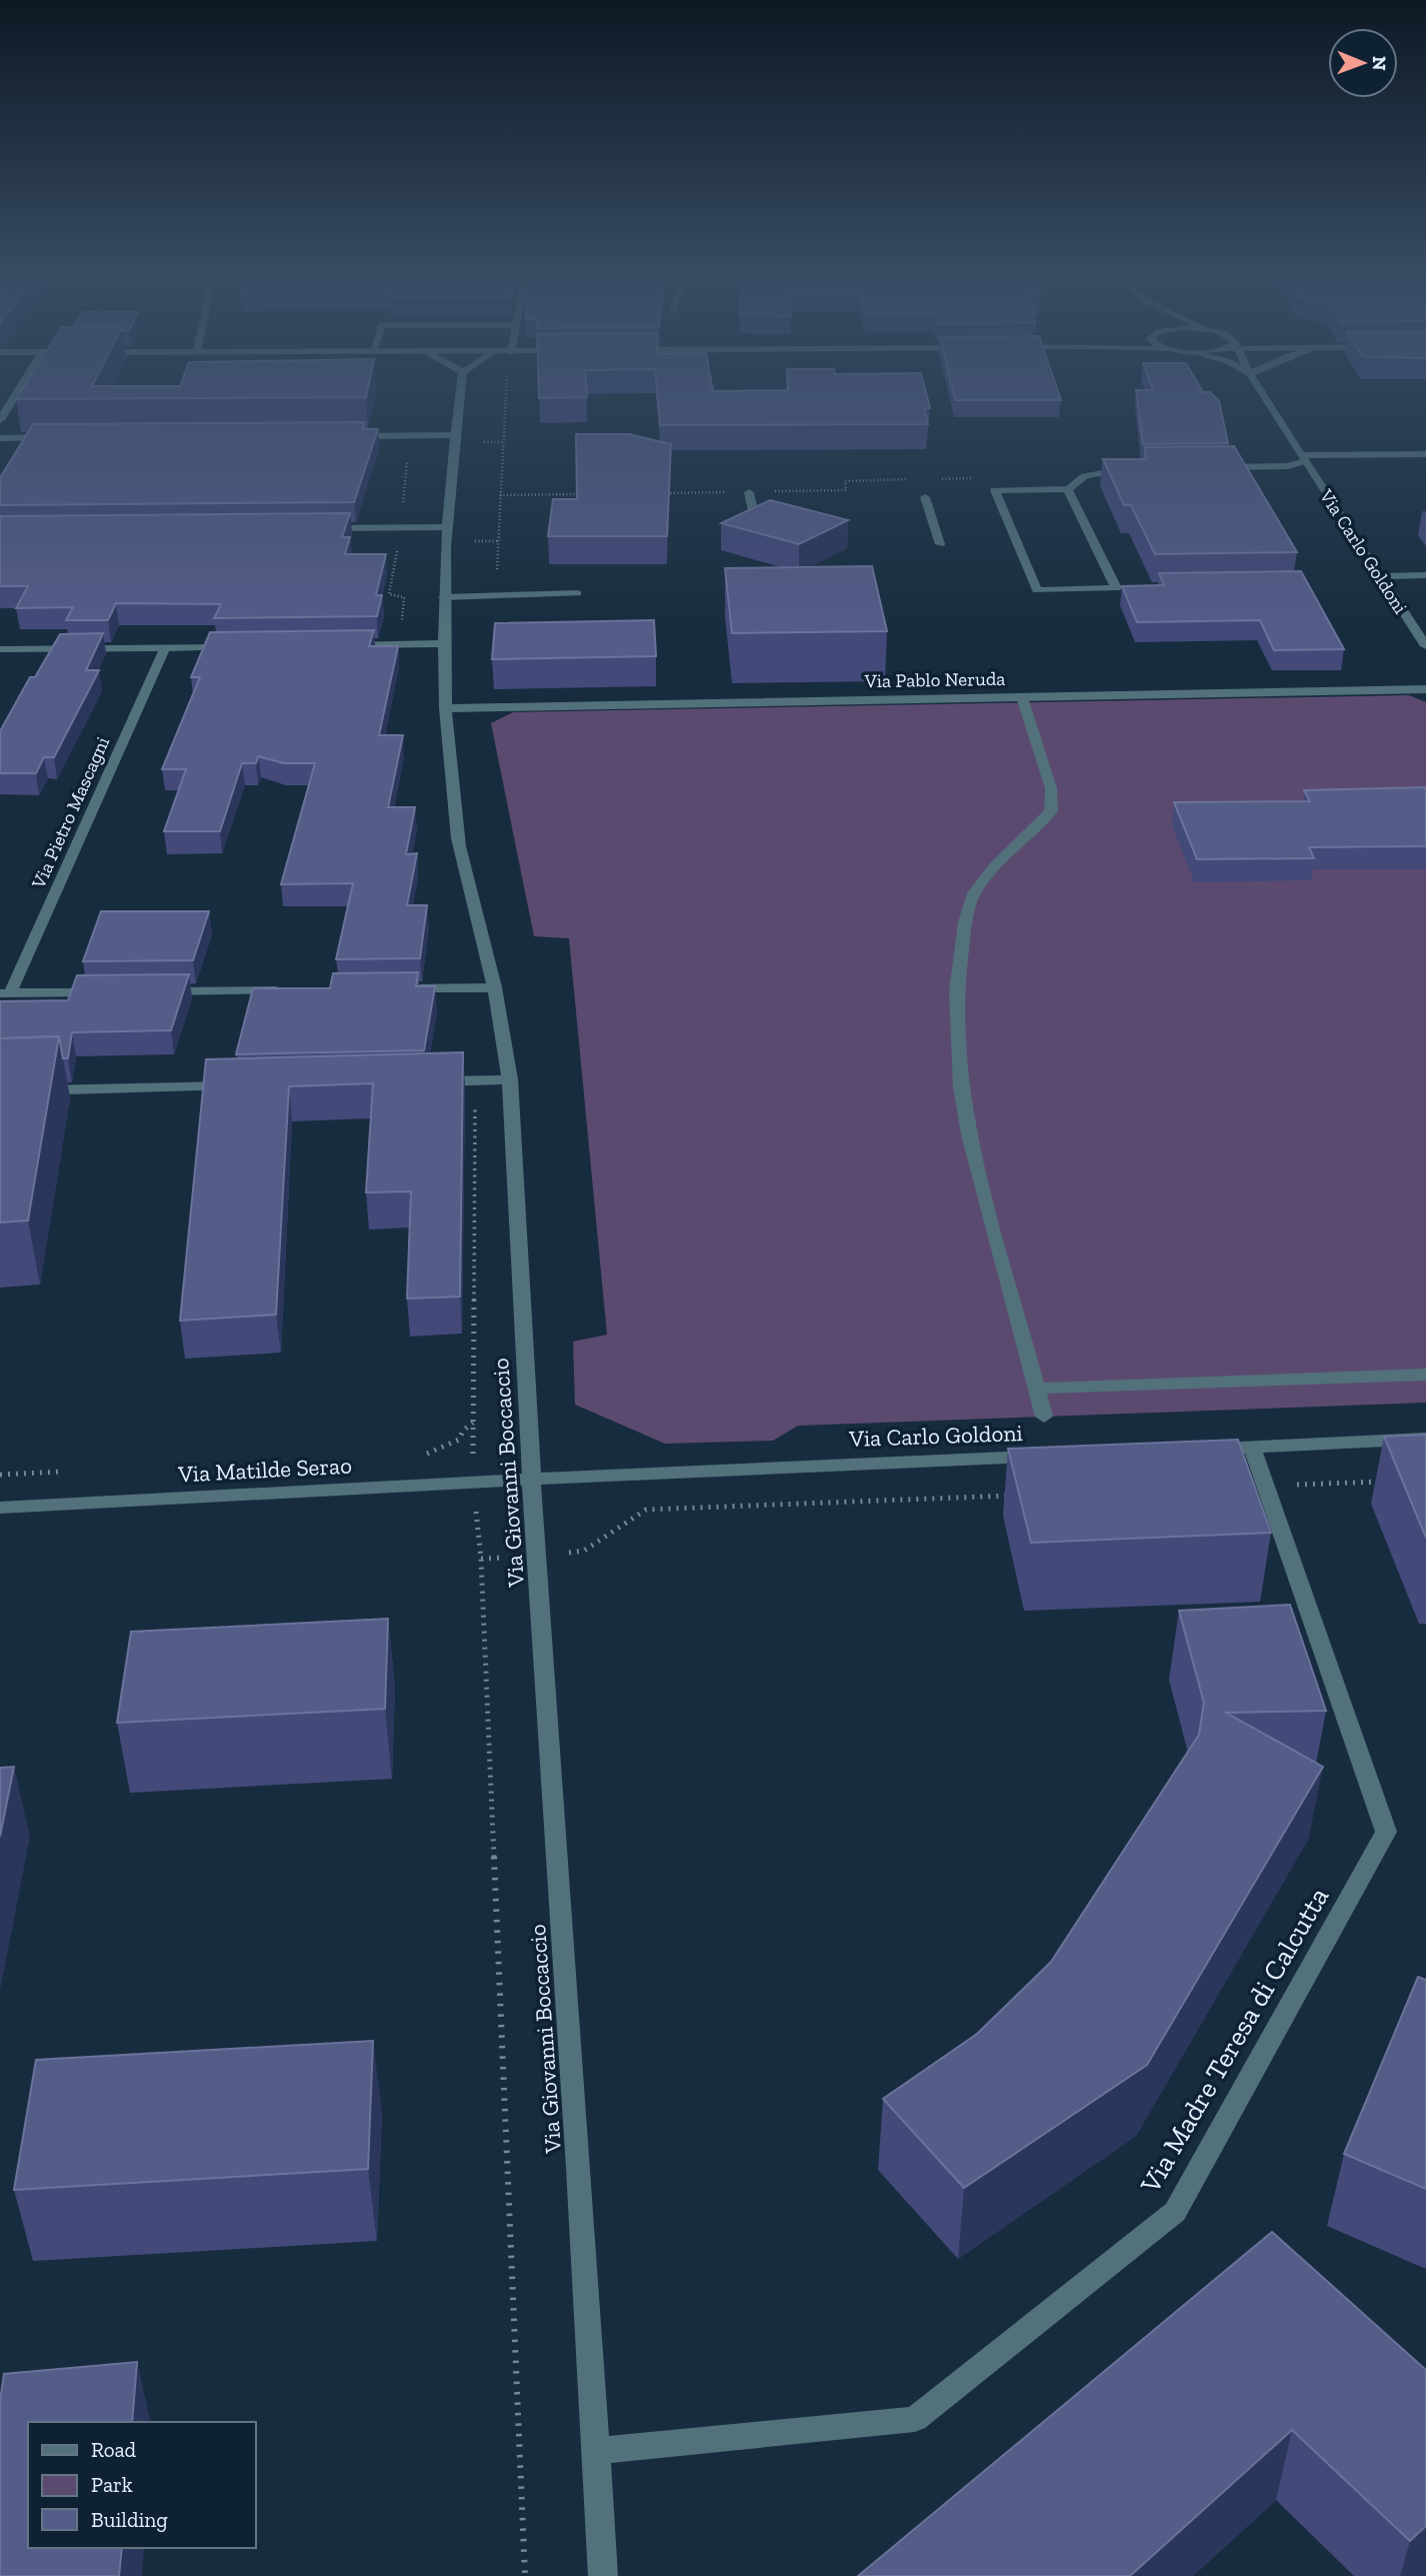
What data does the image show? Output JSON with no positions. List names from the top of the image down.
{
  "streets": {
    "street": [
      "Via Carlo Goldoni",
      "Via Pablo Neruda",
      "Via Pietro Mascagni",
      "Via Matilde Serao",
      "Via Giovanni Boccaccio",
      "Via Madre Teresa di Calcutta"
    ]
  },
  "crossings": [
    ["Via Carlo Goldoni", "Via Matilde Serao"],
    ["Via Carlo Goldoni", "Via Giovanni Boccaccio"],
    ["Via Pablo Neruda", "Via Giovanni Boccaccio"],
    ["Via Matilde Serao", "Via Giovanni Boccaccio"],
    ["Via Giovanni Boccaccio", "Via Madre Teresa di Calcutta"]
  ],
  "legend": ["Road", "Park", "Building"],
  "north": "right"
}
